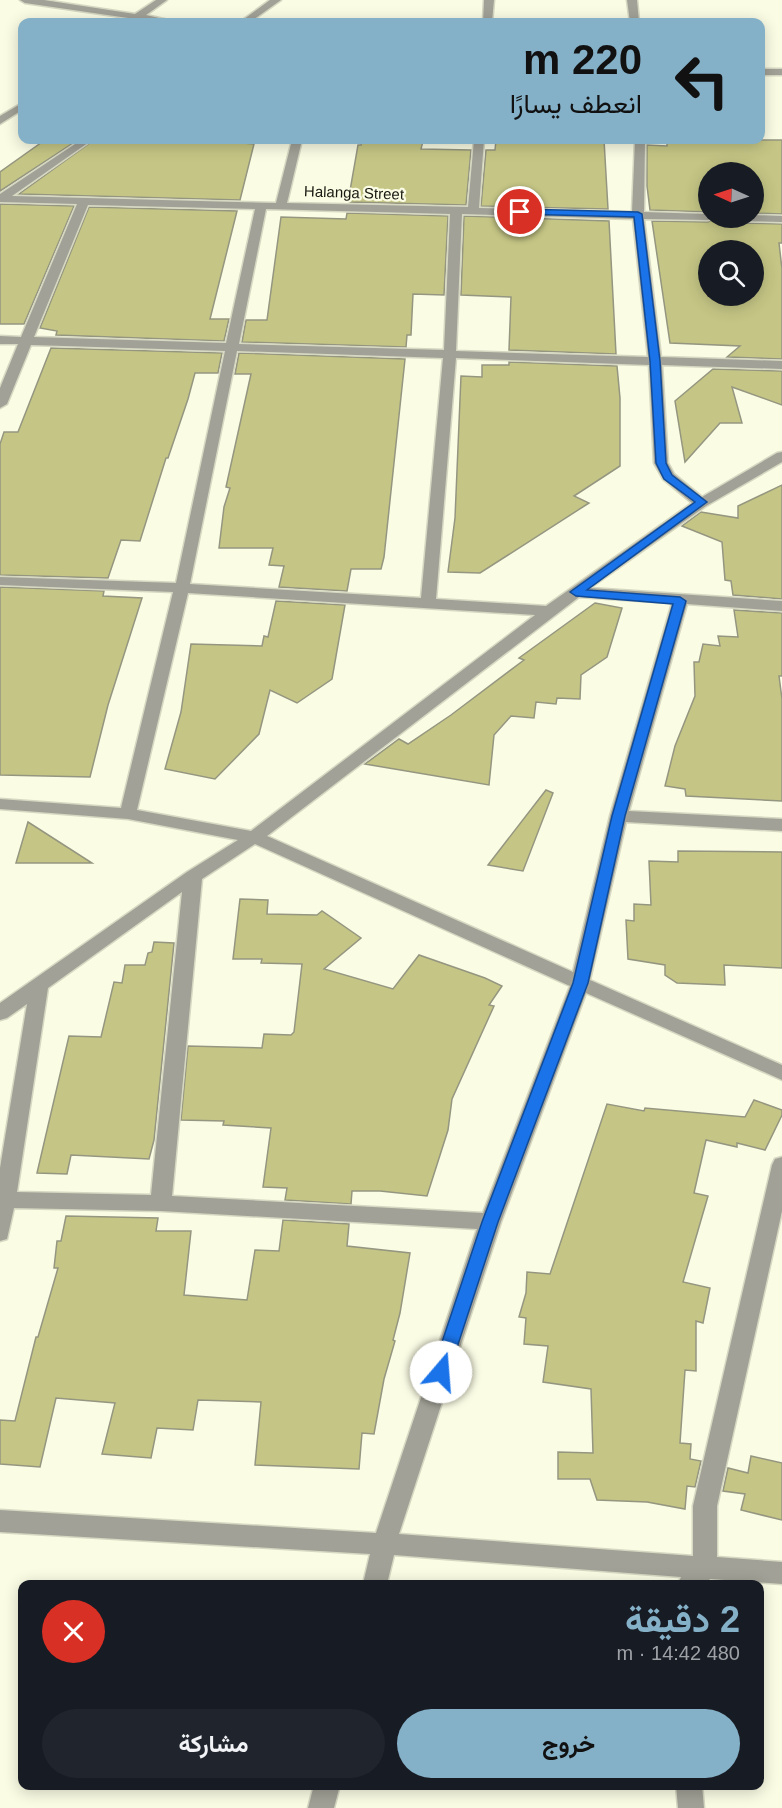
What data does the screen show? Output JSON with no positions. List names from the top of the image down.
{
  "streets": {
    "street": ["Halanga Street"]
  },
  "north": "left",
  "page": {
    "turn": ["220 m", "انعطف يسارًا"],
    "heading": ["2 دقيقة", "480 m · 14:42"],
    "buttons": ["خروج", "مشاركة"]
  }
}
